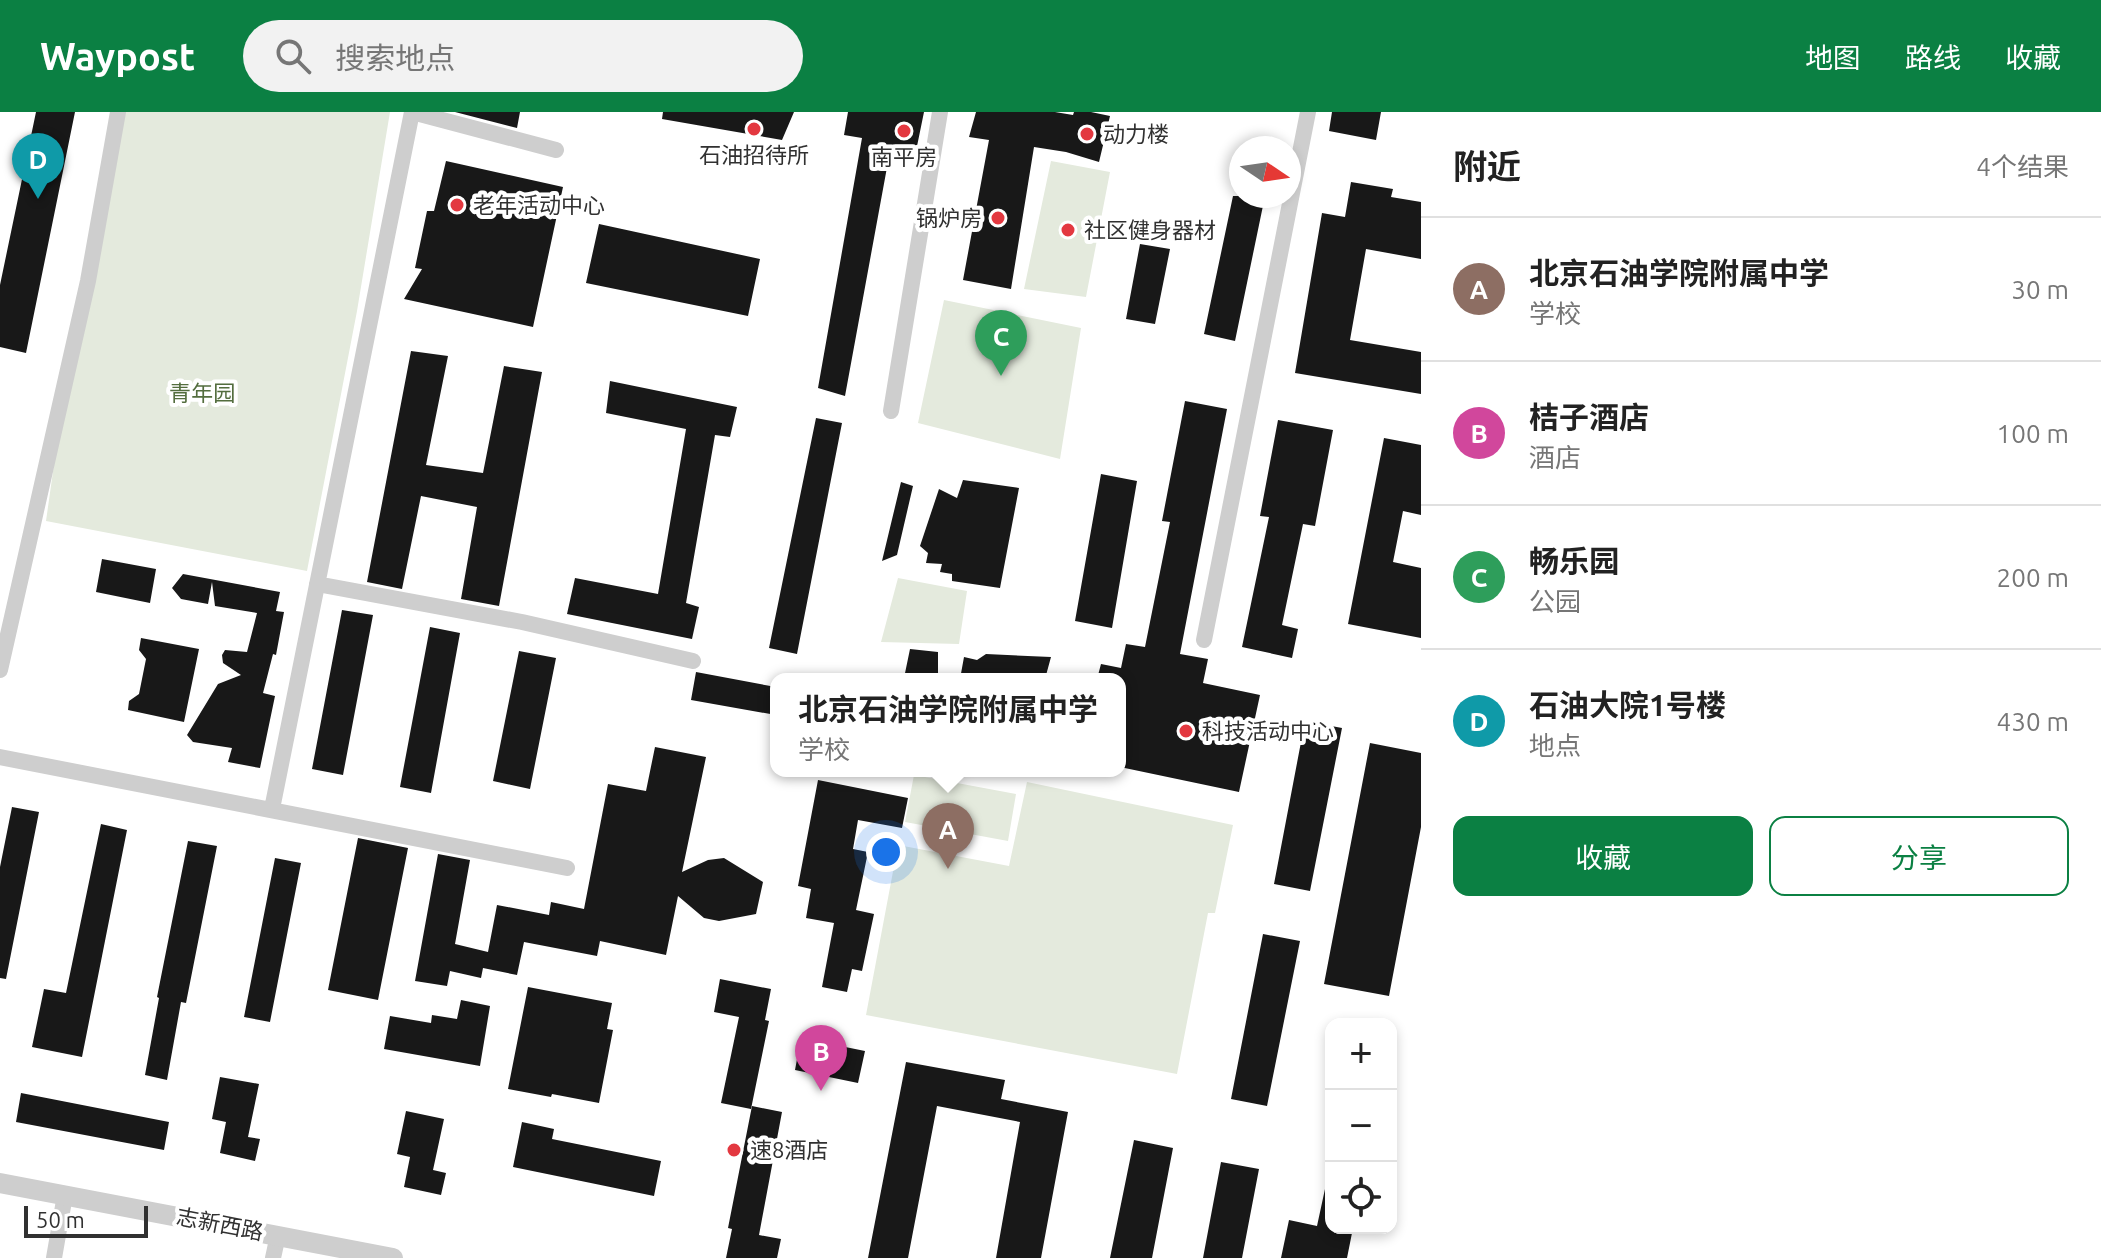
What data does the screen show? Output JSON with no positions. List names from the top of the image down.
{
  "streets": {
    "street": ["志新西路"]
  },
  "parks": ["青年园"],
  "places": [
    "石油招待所",
    "南平房",
    "动力楼",
    "老年活动中心",
    "锅炉房",
    "社区健身器材",
    "科技活动中心",
    "速8酒店"
  ],
  "scale_bar": "50 m",
  "north": "right",
  "page": {
    "header": "Waypost",
    "search": "搜索地点",
    "nav": ["地图", "路线", "收藏"],
    "heading": ["附近", "4个结果"],
    "pins": [
      "D",
      "C",
      "A",
      "B"
    ],
    "list": [
      {
        "mark": "A",
        "name": "北京石油学院附属中学",
        "note": "学校",
        "value": "30 m"
      },
      {
        "mark": "B",
        "name": "桔子酒店",
        "note": "酒店",
        "value": "100 m"
      },
      {
        "mark": "C",
        "name": "畅乐园",
        "note": "公园",
        "value": "200 m"
      },
      {
        "mark": "D",
        "name": "石油大院1号楼",
        "note": "地点",
        "value": "430 m"
      }
    ],
    "popup": ["北京石油学院附属中学", "学校"],
    "buttons": ["收藏", "分享"],
    "map_buttons": ["+", "−"],
    "scale": "50 m"
  }
}
